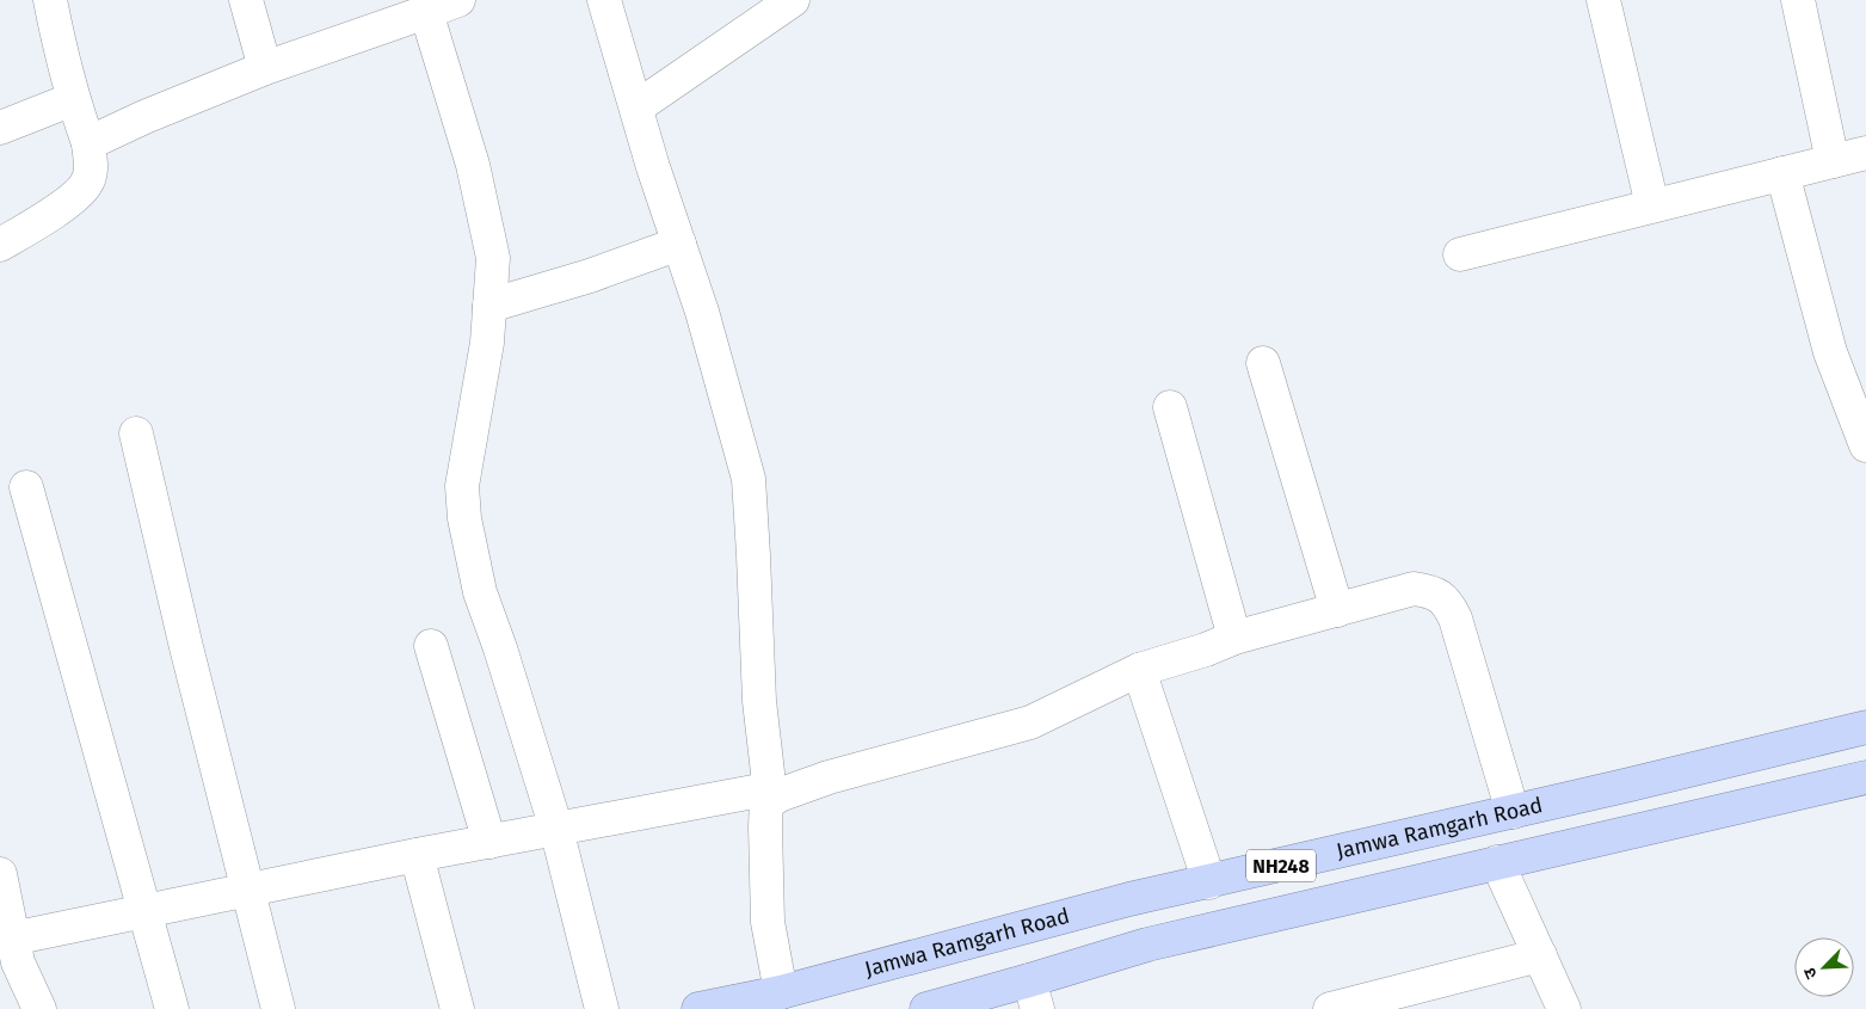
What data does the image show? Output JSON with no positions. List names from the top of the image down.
{
  "streets": {
    "highway": ["Jamwa Ramgarh Road", "NH248"]
  },
  "north": "bottom left"
}
